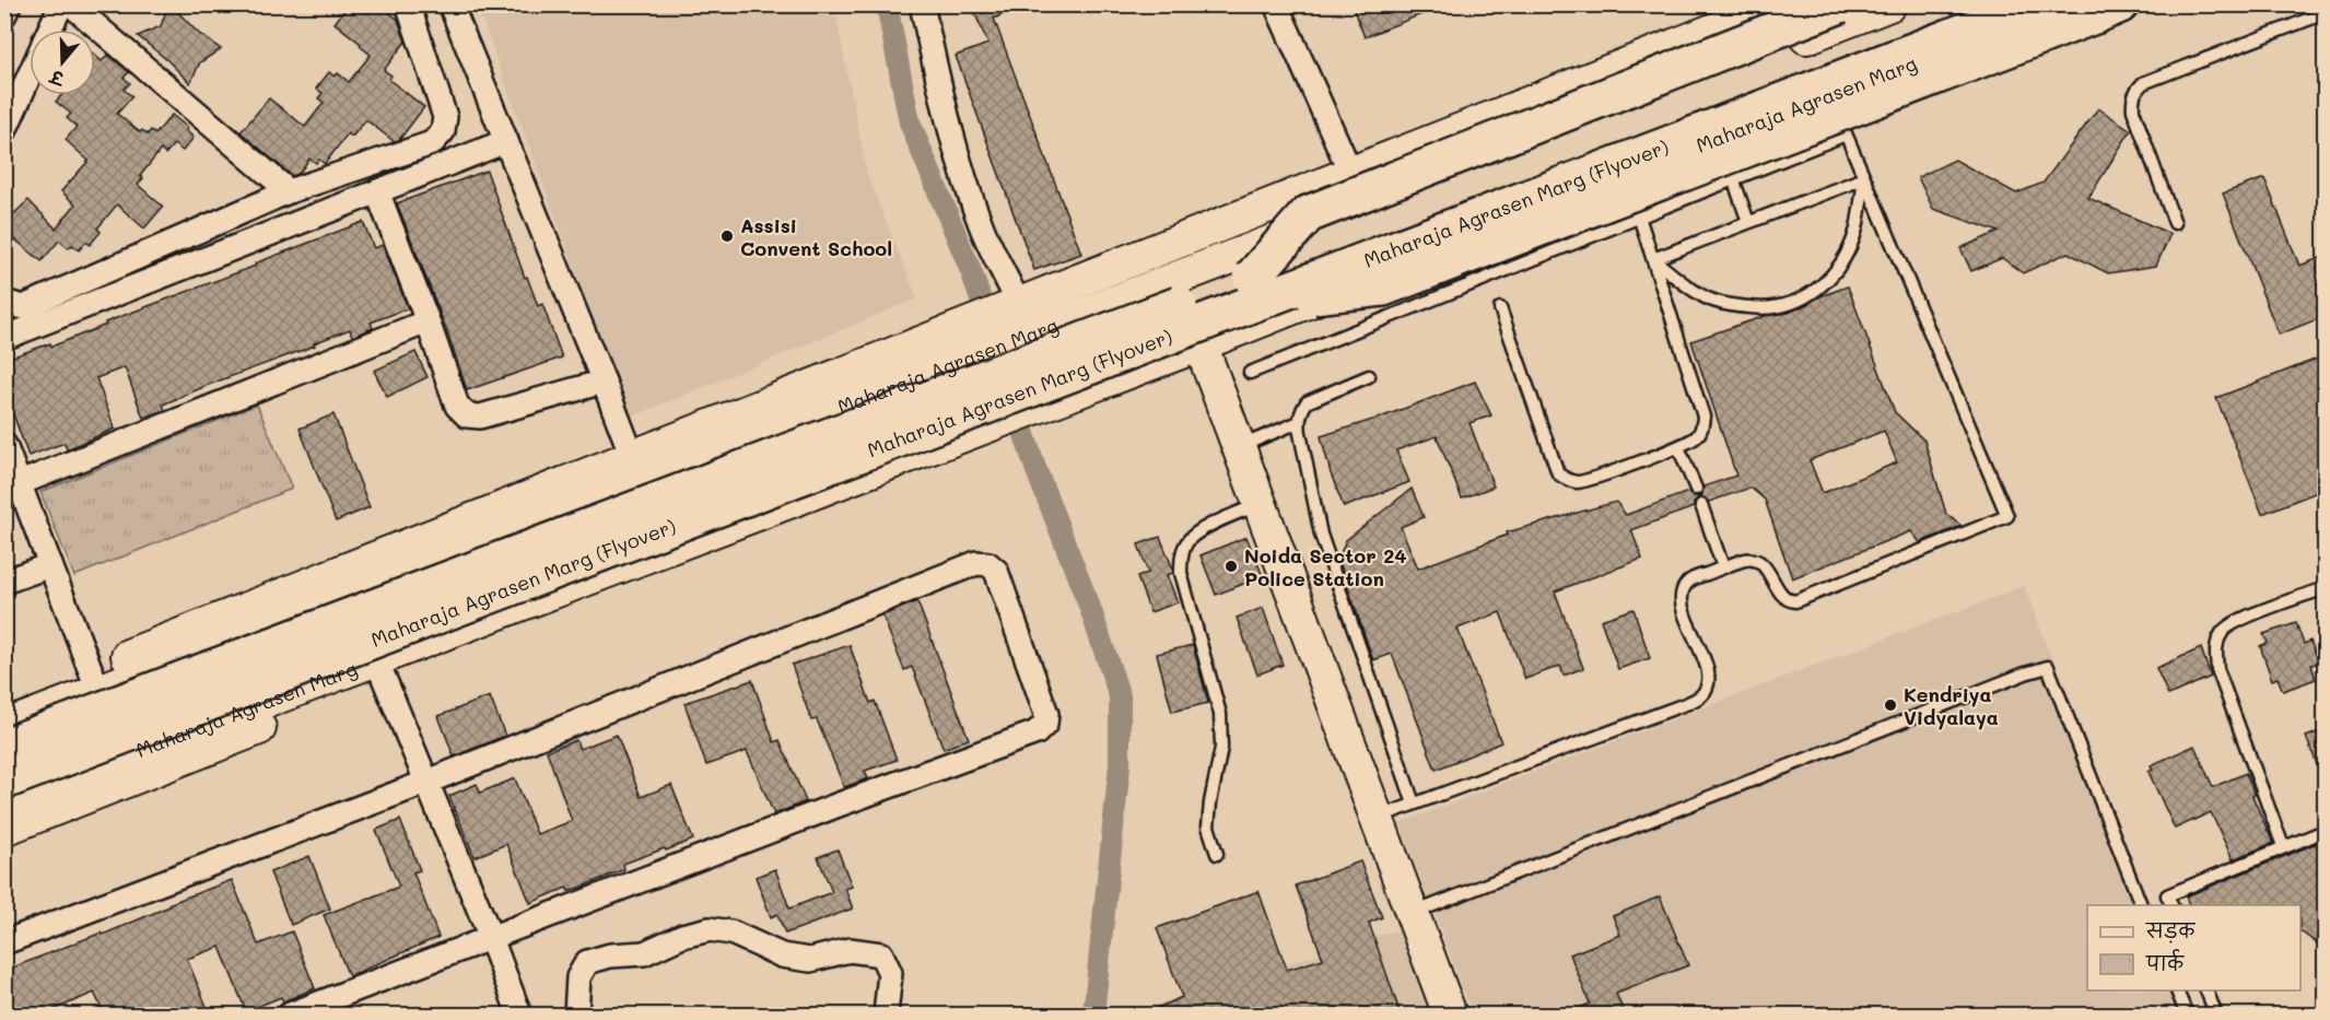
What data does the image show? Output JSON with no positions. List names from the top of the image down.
{
  "streets": {
    "main road": ["Maharaja Agrasen Marg", "Maharaja Agrasen Marg (Flyover)"]
  },
  "crossings": [
    ["Maharaja Agrasen Marg", "Maharaja Agrasen Marg (Flyover)"]
  ],
  "places": ["Assisi Convent School", "Noida Sector 24 Police Station", "Kendriya Vidyalaya"],
  "legend": ["सड़क", "पार्क"],
  "north": "bottom"
}
